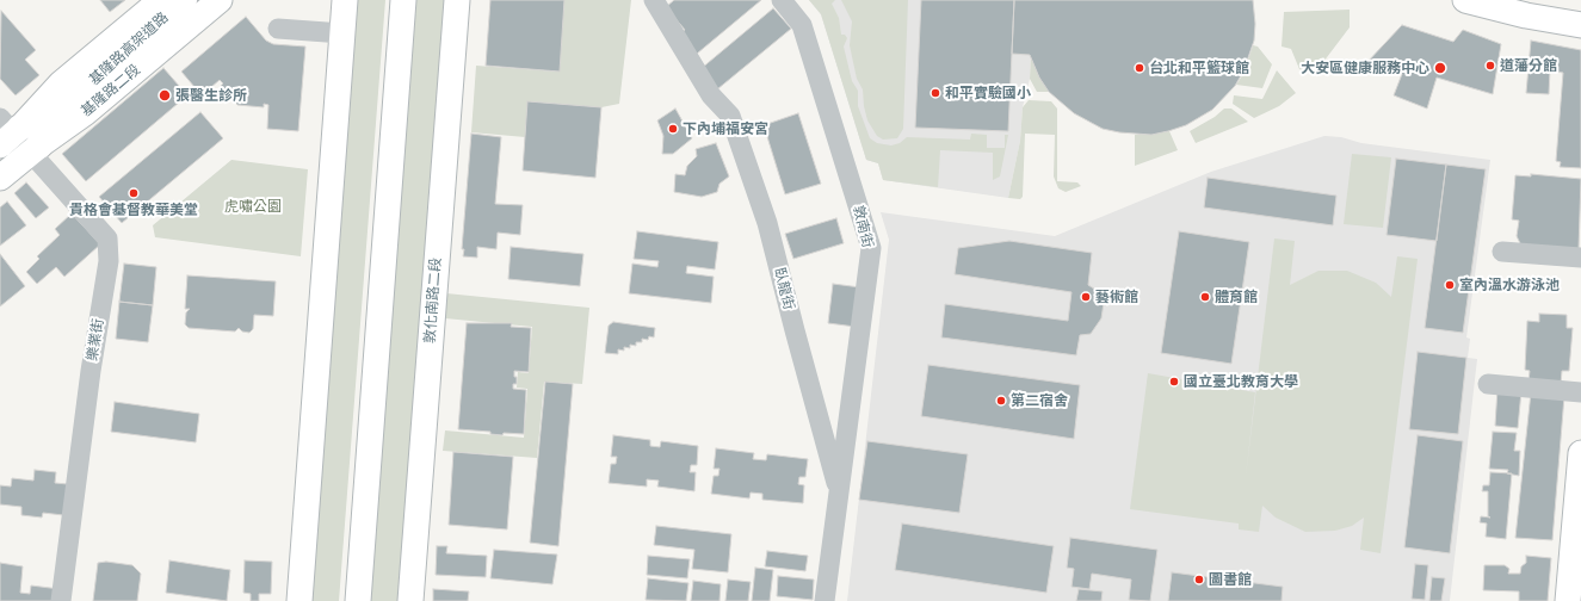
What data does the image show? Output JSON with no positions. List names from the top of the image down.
{
  "streets": {
    "highway": ["基隆路高架道路"],
    "main road": ["基隆路二段", "敦化南路二段"],
    "street": ["敦南街", "臥龍街", "樂業街"]
  },
  "crossings": [
    ["基隆路高架道路", "基隆路二段"],
    ["基隆路高架道路", "樂業街"],
    ["基隆路二段", "樂業街"],
    ["敦南街", "臥龍街"]
  ],
  "parks": ["虎嘯公園"],
  "places": [
    "道藩分館",
    "台北和平籃球館",
    "大安區健康服務中心",
    "和平實驗國小",
    "張醫生診所",
    "下內埔福安宮",
    "貴格會基督教華美堂",
    "室內溫水游泳池",
    "藝術館",
    "體育館",
    "國立臺北教育大學",
    "第二宿舍",
    "圖書館"
  ]
}
